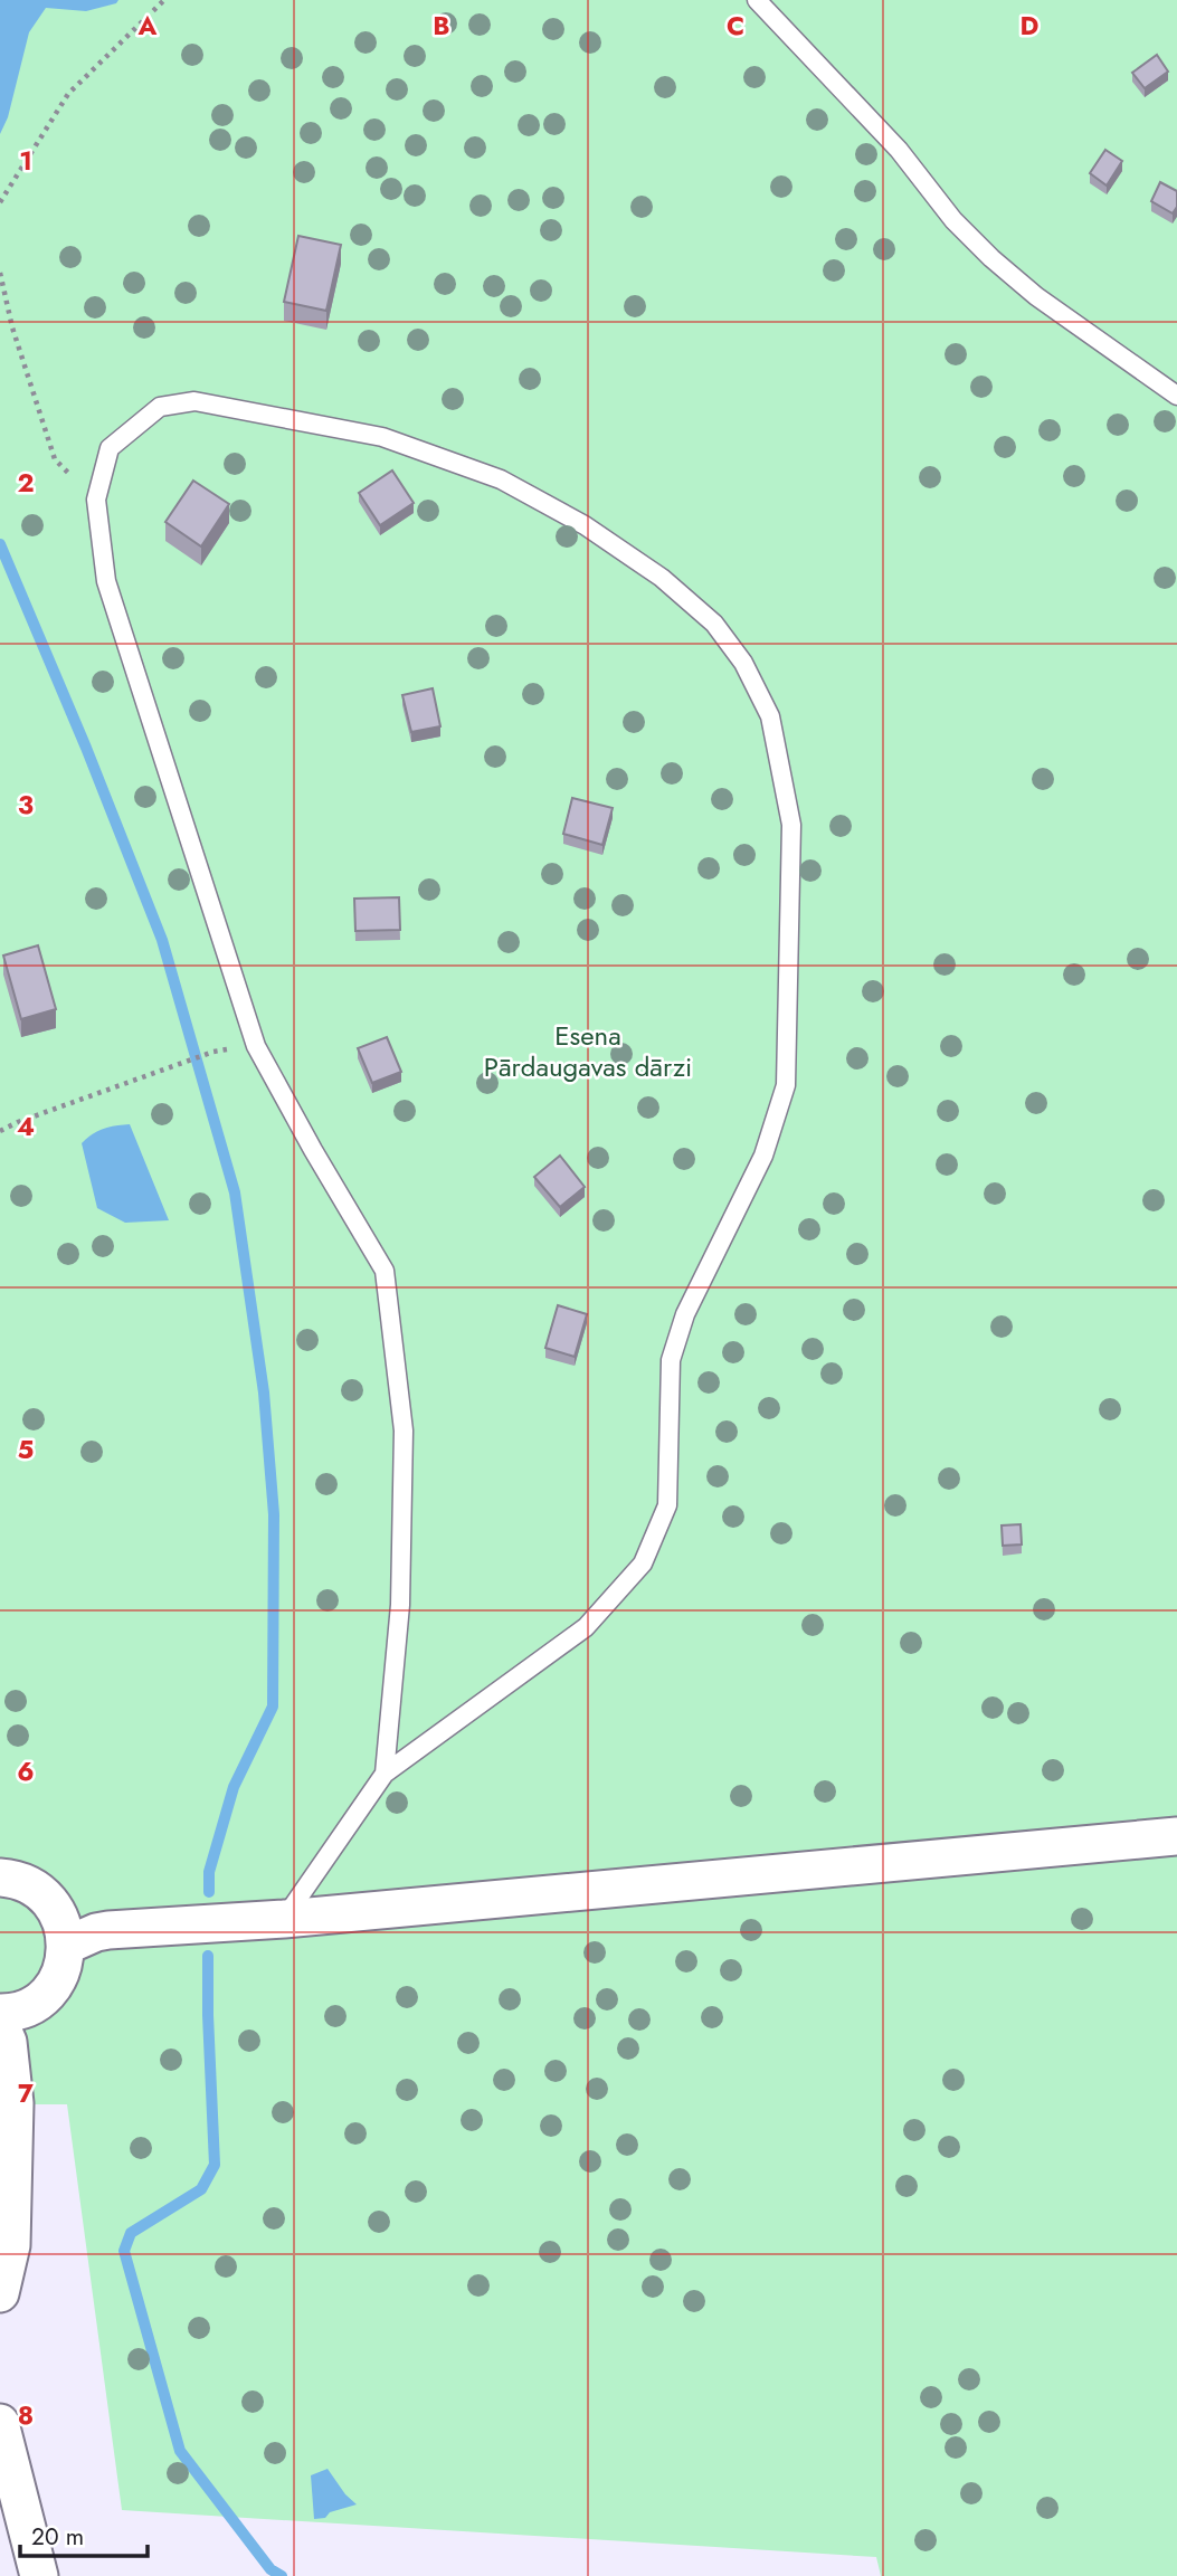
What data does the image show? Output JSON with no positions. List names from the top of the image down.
{
  "parks": ["Esena Pārdaugavas dārzi"],
  "scale_bar": "20 m",
  "grid": {
    "columns": [
      "A",
      "B",
      "C",
      "D"
    ],
    "rows": [
      "1",
      "2",
      "3",
      "4",
      "5",
      "6",
      "7",
      "8"
    ]
  }
}
